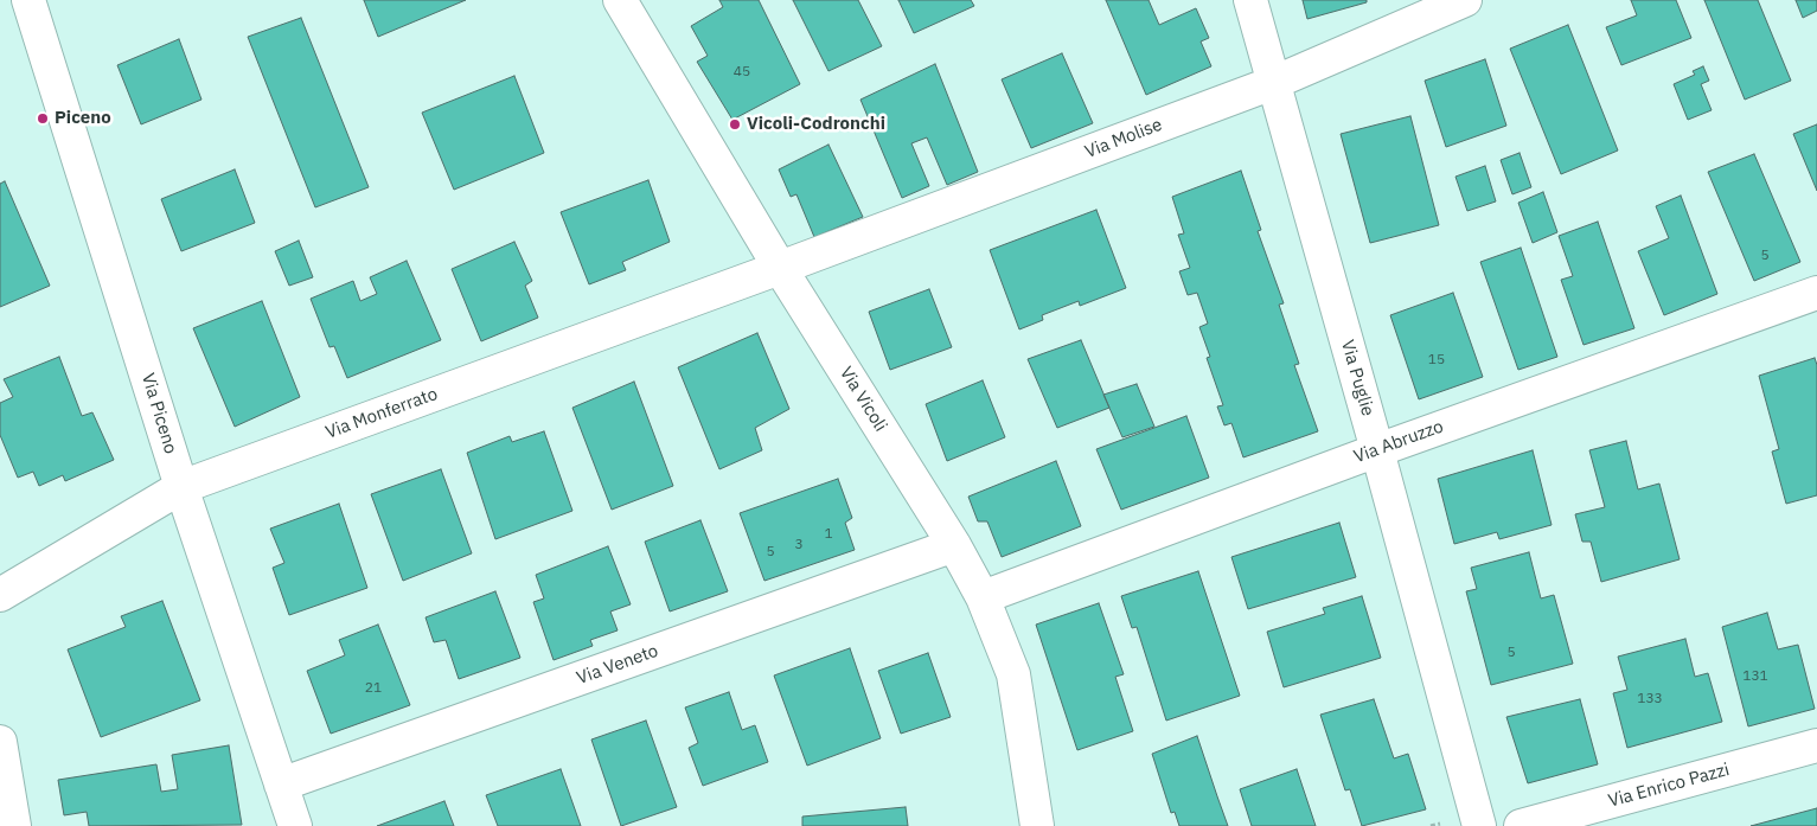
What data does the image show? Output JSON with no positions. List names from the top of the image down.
{
  "streets": {
    "street": [
      "Via Molise",
      "Via Puglie",
      "Via Vicoli",
      "Via Piceno",
      "Via Monferrato",
      "Via Abruzzo",
      "Via Veneto",
      "Via Enrico Pazzi"
    ]
  },
  "crossings": [
    ["Via Molise", "Via Puglie"],
    ["Via Molise", "Via Vicoli"],
    ["Via Molise", "Via Monferrato"],
    ["Via Puglie", "Via Abruzzo"],
    ["Via Vicoli", "Via Monferrato"],
    ["Via Vicoli", "Via Abruzzo"],
    ["Via Vicoli", "Via Veneto"],
    ["Via Piceno", "Via Monferrato"],
    ["Via Piceno", "Via Veneto"]
  ],
  "places": ["Piceno", "Vicoli-Codronchi"],
  "house_numbers": [
    "45",
    "5",
    "15",
    "1",
    "3",
    "5",
    "5",
    "131",
    "21",
    "133"
  ]
}
